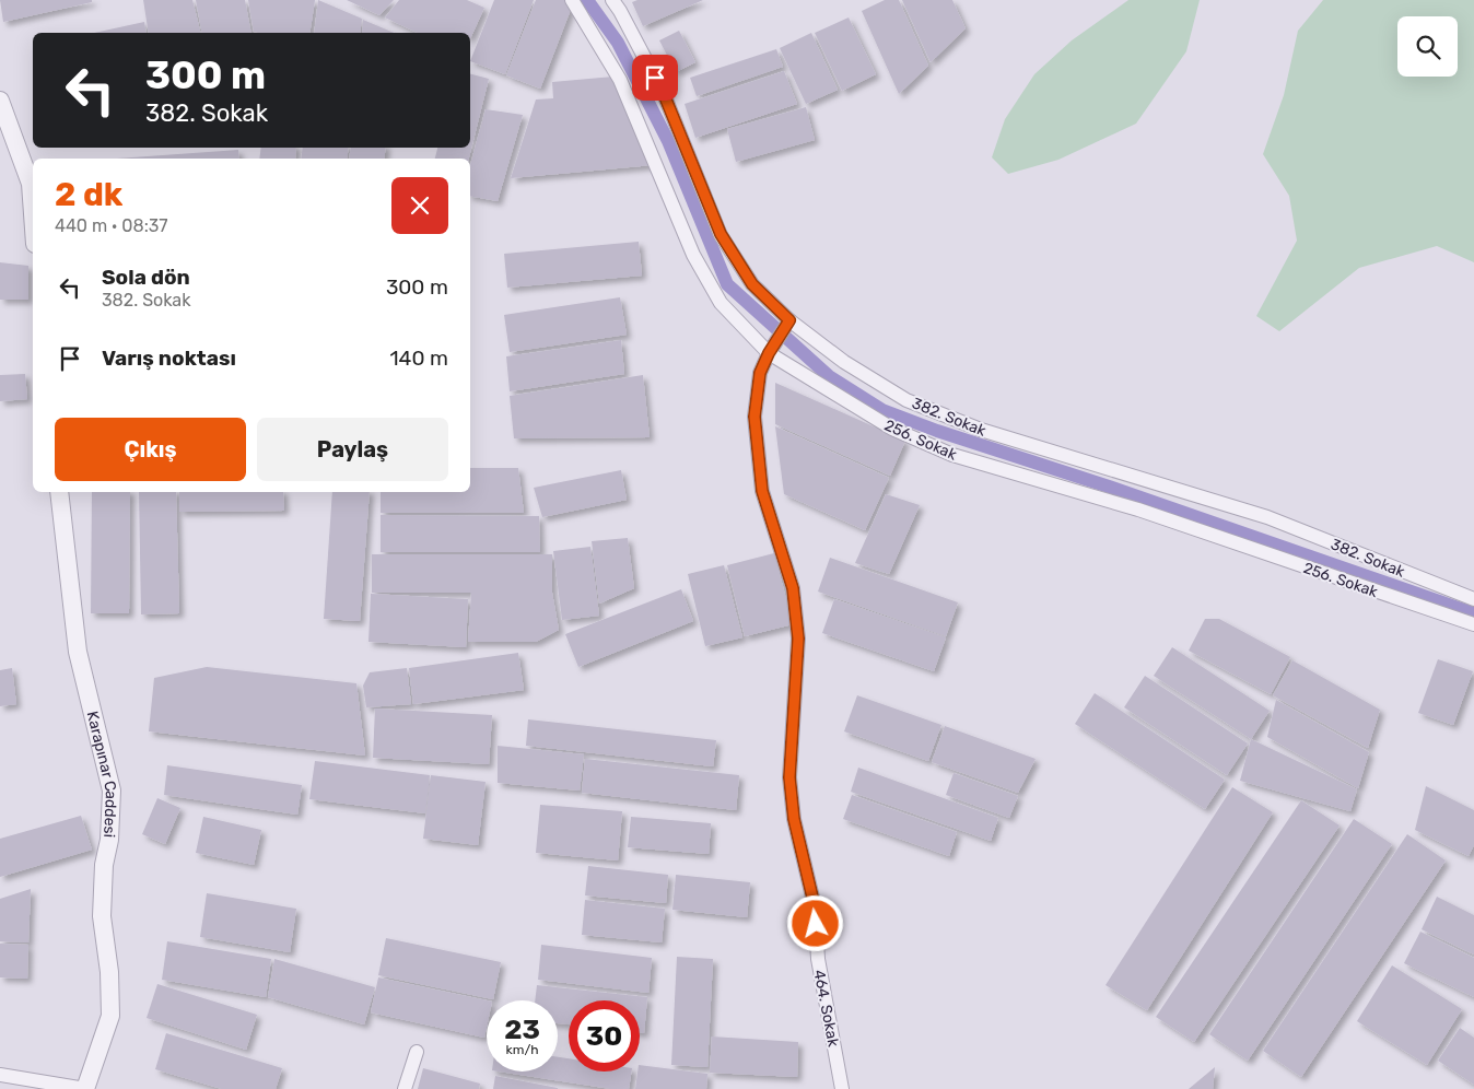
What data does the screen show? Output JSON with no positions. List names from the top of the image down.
{
  "streets": {
    "street": [
      "382. Sokak",
      "256. Sokak",
      "Karapınar Caddesi",
      "464. Sokak"
    ]
  },
  "crossings": [
    ["382. Sokak", "464. Sokak"],
    ["256. Sokak", "464. Sokak"]
  ],
  "page": {
    "turn": ["300 m", "382. Sokak"],
    "heading": ["2 dk", "440 m · 08:37"],
    "list": [
      {
        "name": "Sola dön",
        "note": "382. Sokak",
        "value": "300 m"
      },
      {
        "name": "Varış noktası",
        "value": "140 m"
      }
    ],
    "buttons": ["Çıkış", "Paylaş"],
    "speed": "23 km/h",
    "limit": "30"
  }
}
